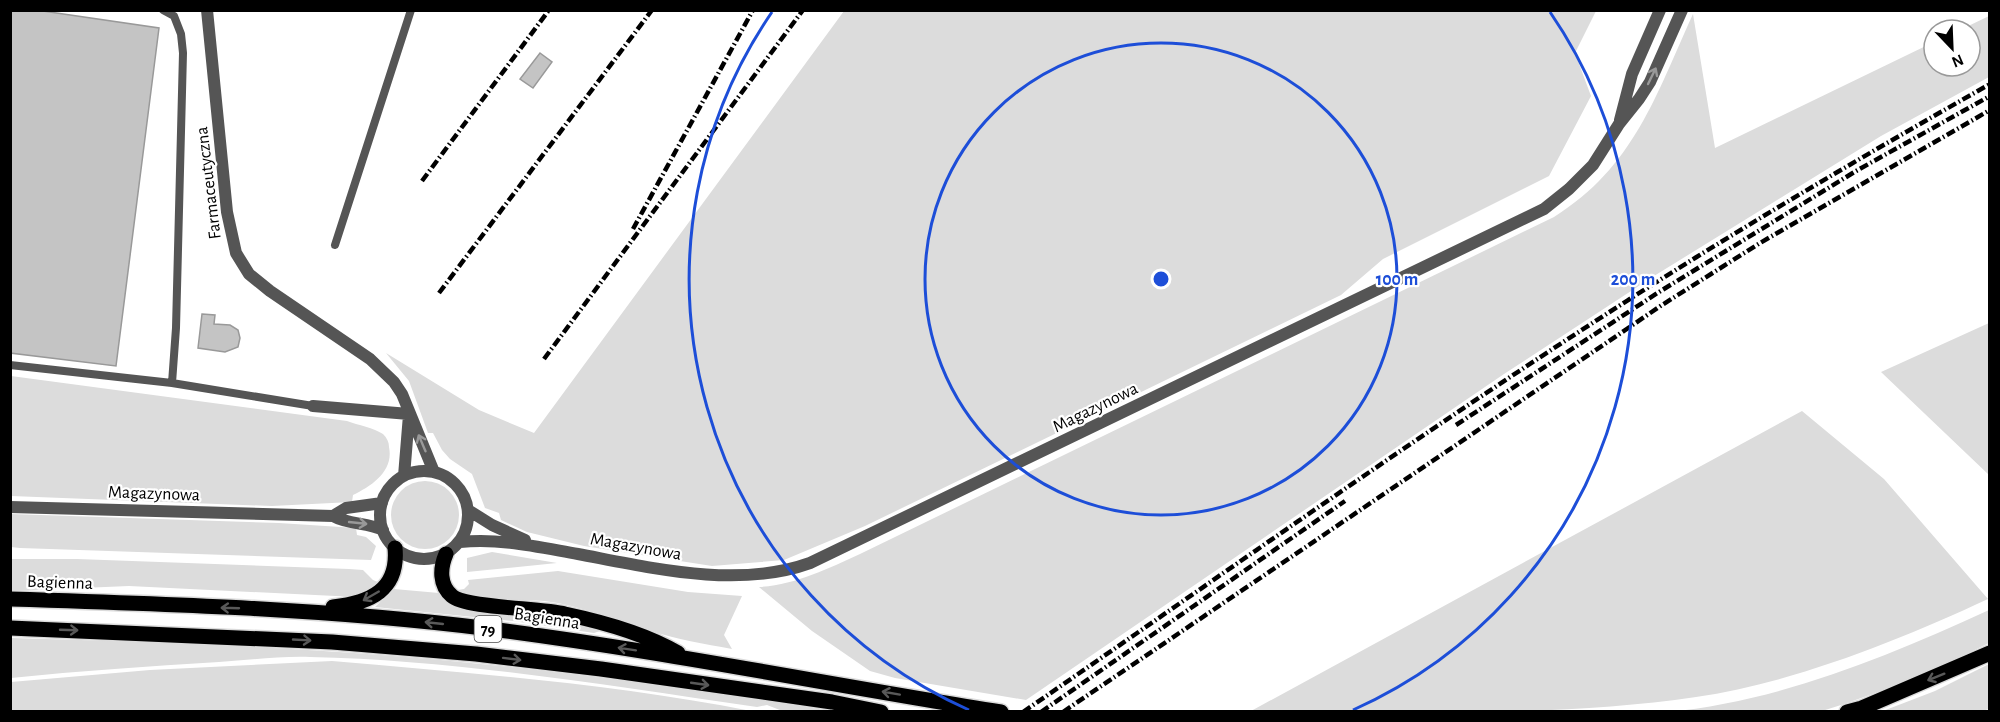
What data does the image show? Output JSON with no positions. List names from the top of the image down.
{
  "streets": {
    "main road": ["Bagienna", "79"],
    "street": ["Farmaceutyczna", "Magazynowa"]
  },
  "crossings": [
    ["Farmaceutyczna", "Magazynowa"]
  ],
  "north": "bottom right",
  "rings": ["100 m", "200 m"]
}
